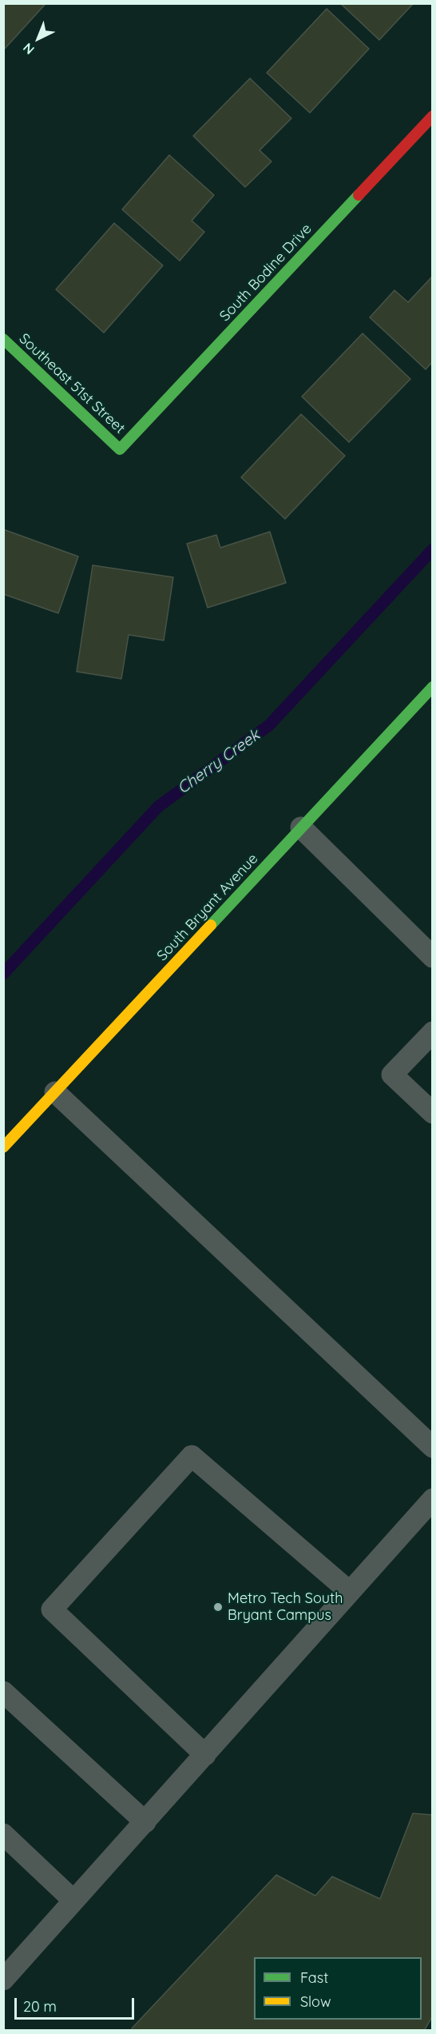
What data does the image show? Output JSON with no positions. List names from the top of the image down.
{
  "streets": {
    "main road": ["South Bodine Drive", "Southeast 51st Street", "South Bryant Avenue"]
  },
  "crossings": [
    ["South Bodine Drive", "Southeast 51st Street"]
  ],
  "water": ["Cherry Creek"],
  "places": ["Metro Tech South Bryant Campus"],
  "legend": ["Fast", "Slow"],
  "scale_bar": "20 m",
  "north": "bottom left"
}
